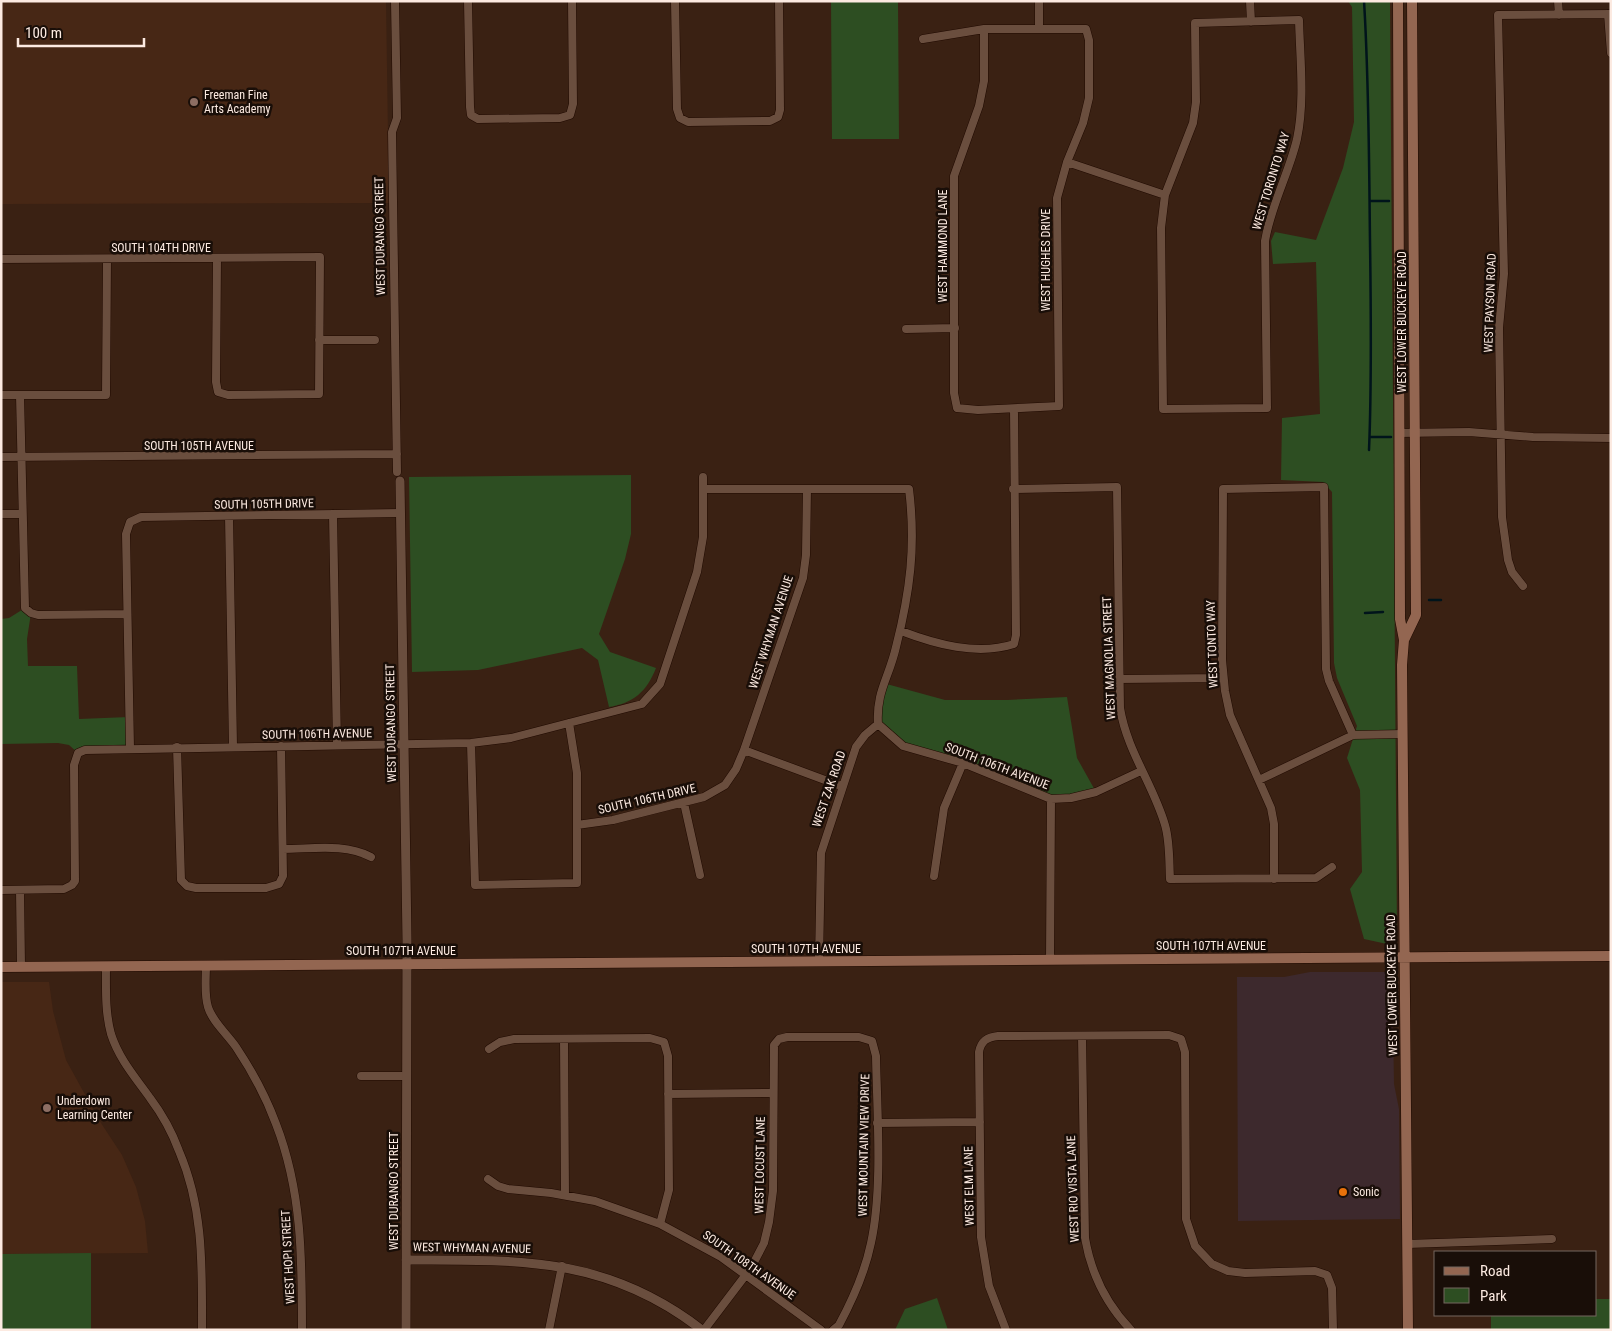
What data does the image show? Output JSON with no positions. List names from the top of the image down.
{
  "streets": {
    "main road": ["WEST LOWER BUCKEYE ROAD", "SOUTH 107TH AVENUE"],
    "street": [
      "WEST TORONTO WAY",
      "WEST DURANGO STREET",
      "WEST HAMMOND LANE",
      "SOUTH 104TH DRIVE",
      "WEST HUGHES DRIVE",
      "WEST PAYSON ROAD",
      "SOUTH 105TH AVENUE",
      "SOUTH 105TH DRIVE",
      "WEST WHYMAN AVENUE",
      "WEST TONTO WAY",
      "WEST MAGNOLIA STREET",
      "SOUTH 106TH AVENUE",
      "WEST ZAK ROAD",
      "SOUTH 106TH DRIVE",
      "WEST MOUNTAIN VIEW DRIVE",
      "WEST LOCUST LANE",
      "WEST ELM LANE",
      "WEST RIO VISTA LANE",
      "WEST HOPI STREET",
      "SOUTH 108TH AVENUE"
    ]
  },
  "crossings": [
    ["WEST DURANGO STREET", "SOUTH 105TH AVENUE"],
    ["WEST DURANGO STREET", "SOUTH 105TH DRIVE"],
    ["WEST DURANGO STREET", "WEST WHYMAN AVENUE"],
    ["WEST DURANGO STREET", "SOUTH 106TH AVENUE"],
    ["WEST DURANGO STREET", "SOUTH 107TH AVENUE"],
    ["WEST HAMMOND LANE", "WEST HUGHES DRIVE"],
    ["WEST LOWER BUCKEYE ROAD", "SOUTH 107TH AVENUE"],
    ["WEST WHYMAN AVENUE", "SOUTH 106TH DRIVE"],
    ["WEST WHYMAN AVENUE", "WEST LOCUST LANE"],
    ["WEST TONTO WAY", "WEST MAGNOLIA STREET"],
    ["WEST MAGNOLIA STREET", "SOUTH 106TH AVENUE"],
    ["SOUTH 106TH AVENUE", "WEST ZAK ROAD"],
    ["WEST ZAK ROAD", "SOUTH 107TH AVENUE"],
    ["SOUTH 107TH AVENUE", "WEST HOPI STREET"],
    ["WEST MOUNTAIN VIEW DRIVE", "WEST LOCUST LANE"],
    ["WEST LOCUST LANE", "SOUTH 108TH AVENUE"],
    ["WEST ELM LANE", "WEST RIO VISTA LANE"]
  ],
  "places": ["Freeman Fine Arts Academy", "Underdown Learning Center", "Sonic"],
  "legend": ["Road", "Park"],
  "scale_bar": "100 m"
}
